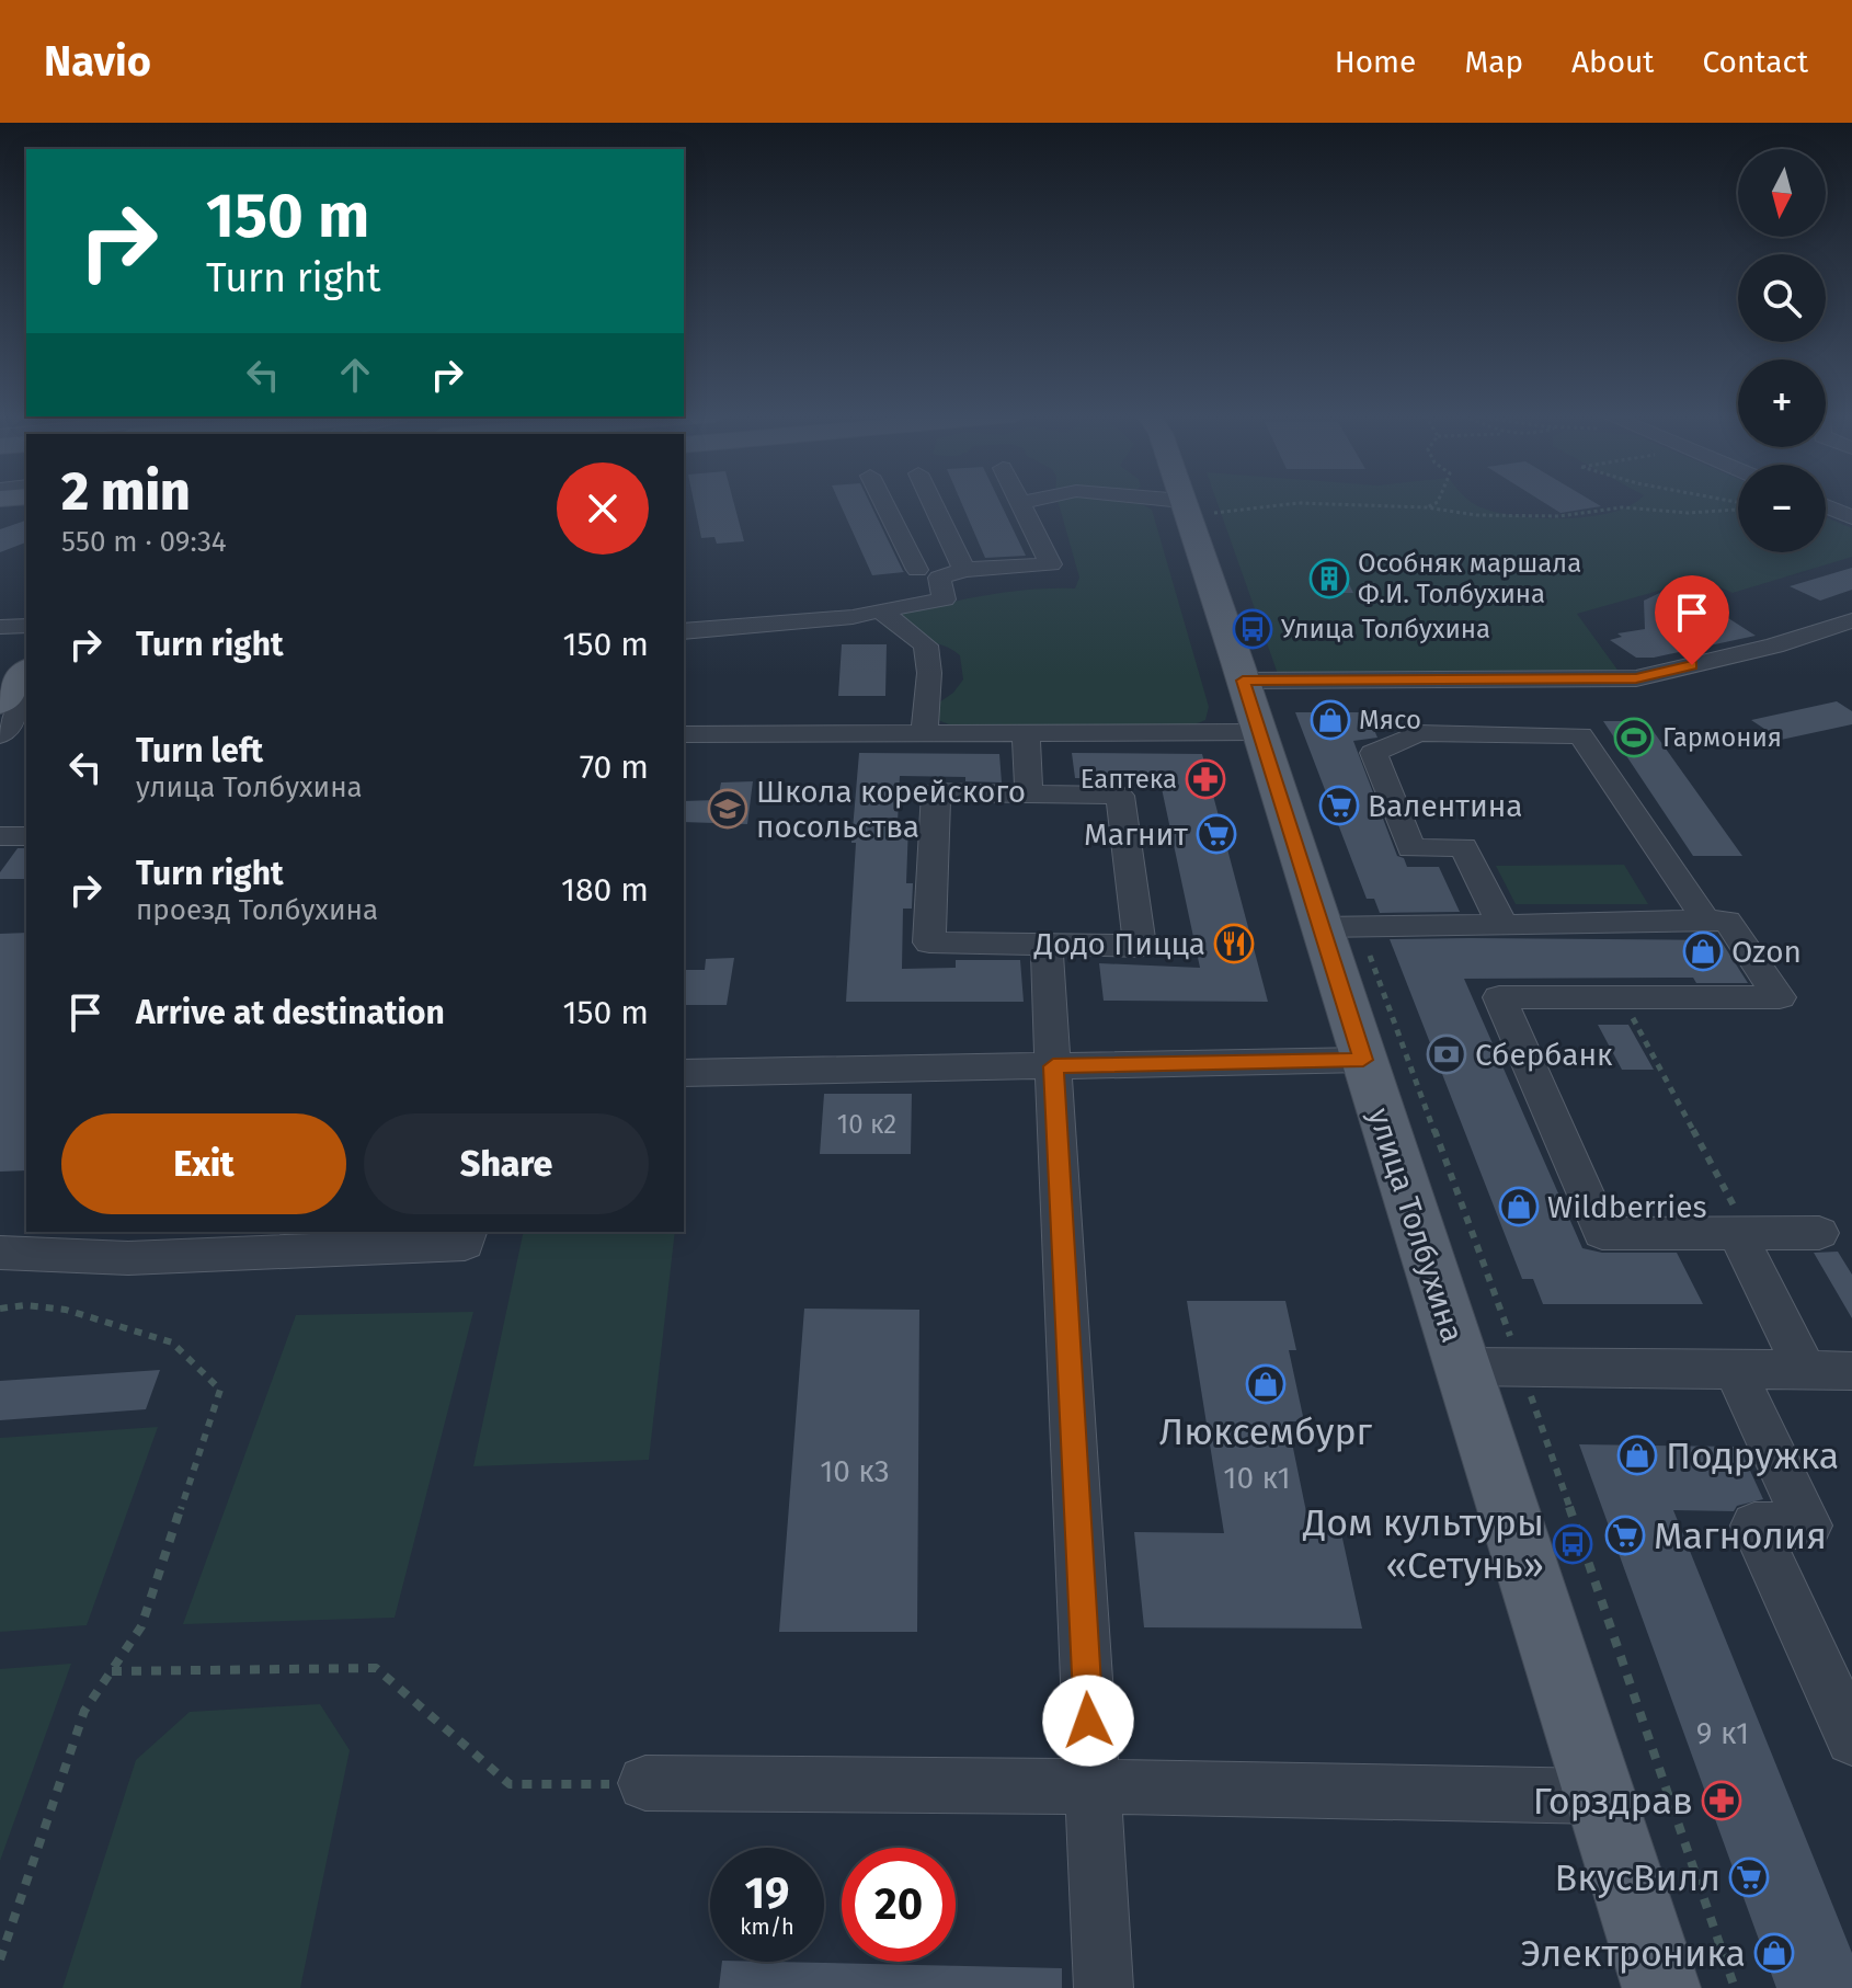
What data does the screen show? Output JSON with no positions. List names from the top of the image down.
{
  "streets": {
    "main road": ["улица Толбухина"]
  },
  "places": {
    "building": ["Особняк маршала Ф.И. Толбухина"],
    "bus stop": ["Улица Толбухина", "Дом культуры «Сетунь»"],
    "shop": [
      "Мясо",
      "Ozon",
      "Wildberries",
      "Люксембург",
      "Подружка",
      "Электроника"
    ],
    "sports": ["Гармония"],
    "pharmacy": ["Еаптека", "Горздрав"],
    "supermarket": [
      "Валентина",
      "Магнит",
      "Магнолия",
      "ВкусВилл"
    ],
    "school or university": ["Школа корейского посольства"],
    "restaurant": ["Додо Пицца"],
    "bank": ["Сбербанк"]
  },
  "house_numbers": [
    "10 к2",
    "10 к3",
    "10 к1",
    "9 к1"
  ],
  "north": "bottom",
  "page": {
    "header": "Navio",
    "nav": [
      "Home",
      "Map",
      "About",
      "Contact"
    ],
    "map_buttons": ["+", "−"],
    "turn": ["150 m", "Turn right"],
    "heading": ["2 min", "550 m · 09:34"],
    "list": [
      {
        "name": "Turn right",
        "value": "150 m"
      },
      {
        "name": "Turn left",
        "note": "улица Толбухина",
        "value": "70 m"
      },
      {
        "name": "Turn right",
        "note": "проезд Толбухина",
        "value": "180 m"
      },
      {
        "name": "Arrive at destination",
        "value": "150 m"
      }
    ],
    "buttons": ["Exit", "Share"],
    "speed": "19 km/h",
    "limit": "20"
  }
}
